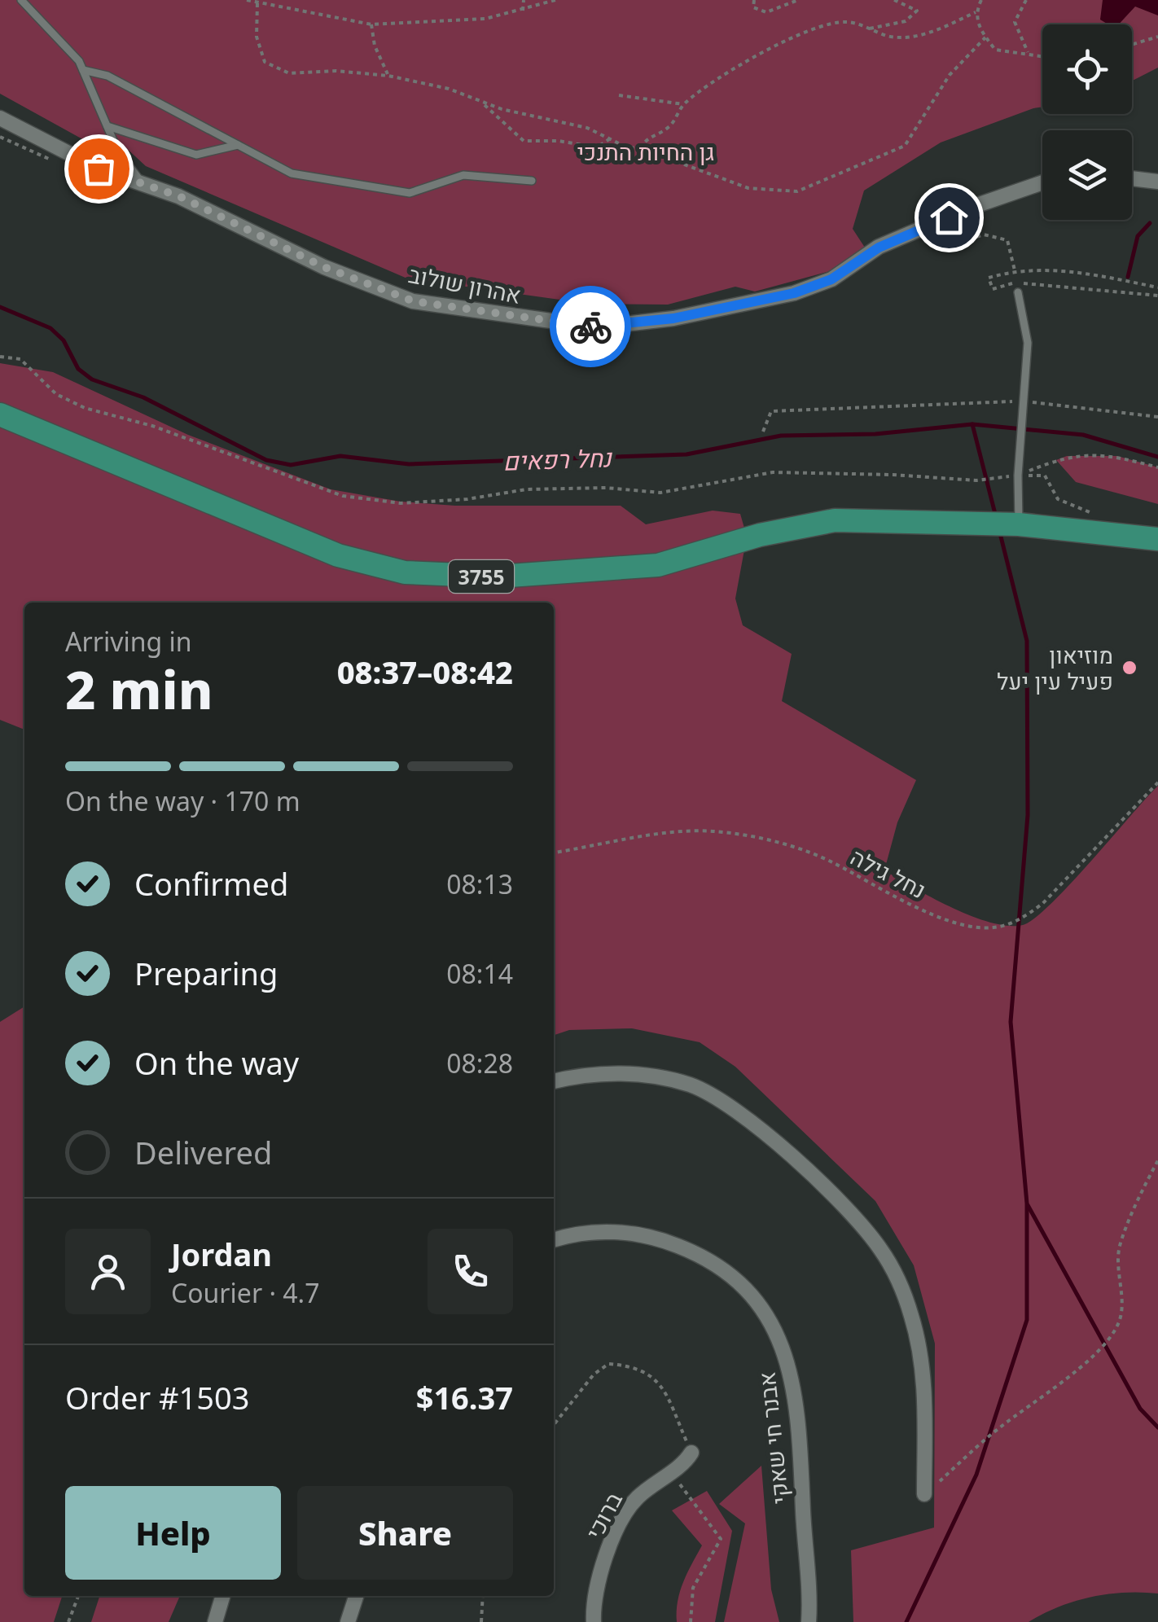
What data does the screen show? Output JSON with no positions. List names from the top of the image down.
{
  "streets": {
    "main road": ["3755"],
    "street": ["אהרון שולוב", "אבנר חי שאקי", "ברוכי"],
    "path": ["נחל גילה"]
  },
  "water": ["נחל רפאים"],
  "parks": ["גן החיות התנכי"],
  "places": ["מוזיאון פעיל עין יעל"],
  "page": {
    "heading": ["2 min", "Arriving in", "08:37–08:42"],
    "panel": [
      "Jordan",
      "Courier · 4.7",
      "Order #1503",
      "$16.37"
    ],
    "bar": "On the way · 170 m",
    "list": [
      ["Confirmed", "08:13"],
      ["Preparing", "08:14"],
      ["On the way", "08:28"],
      "Delivered"
    ],
    "buttons": ["Help", "Share"]
  }
}
